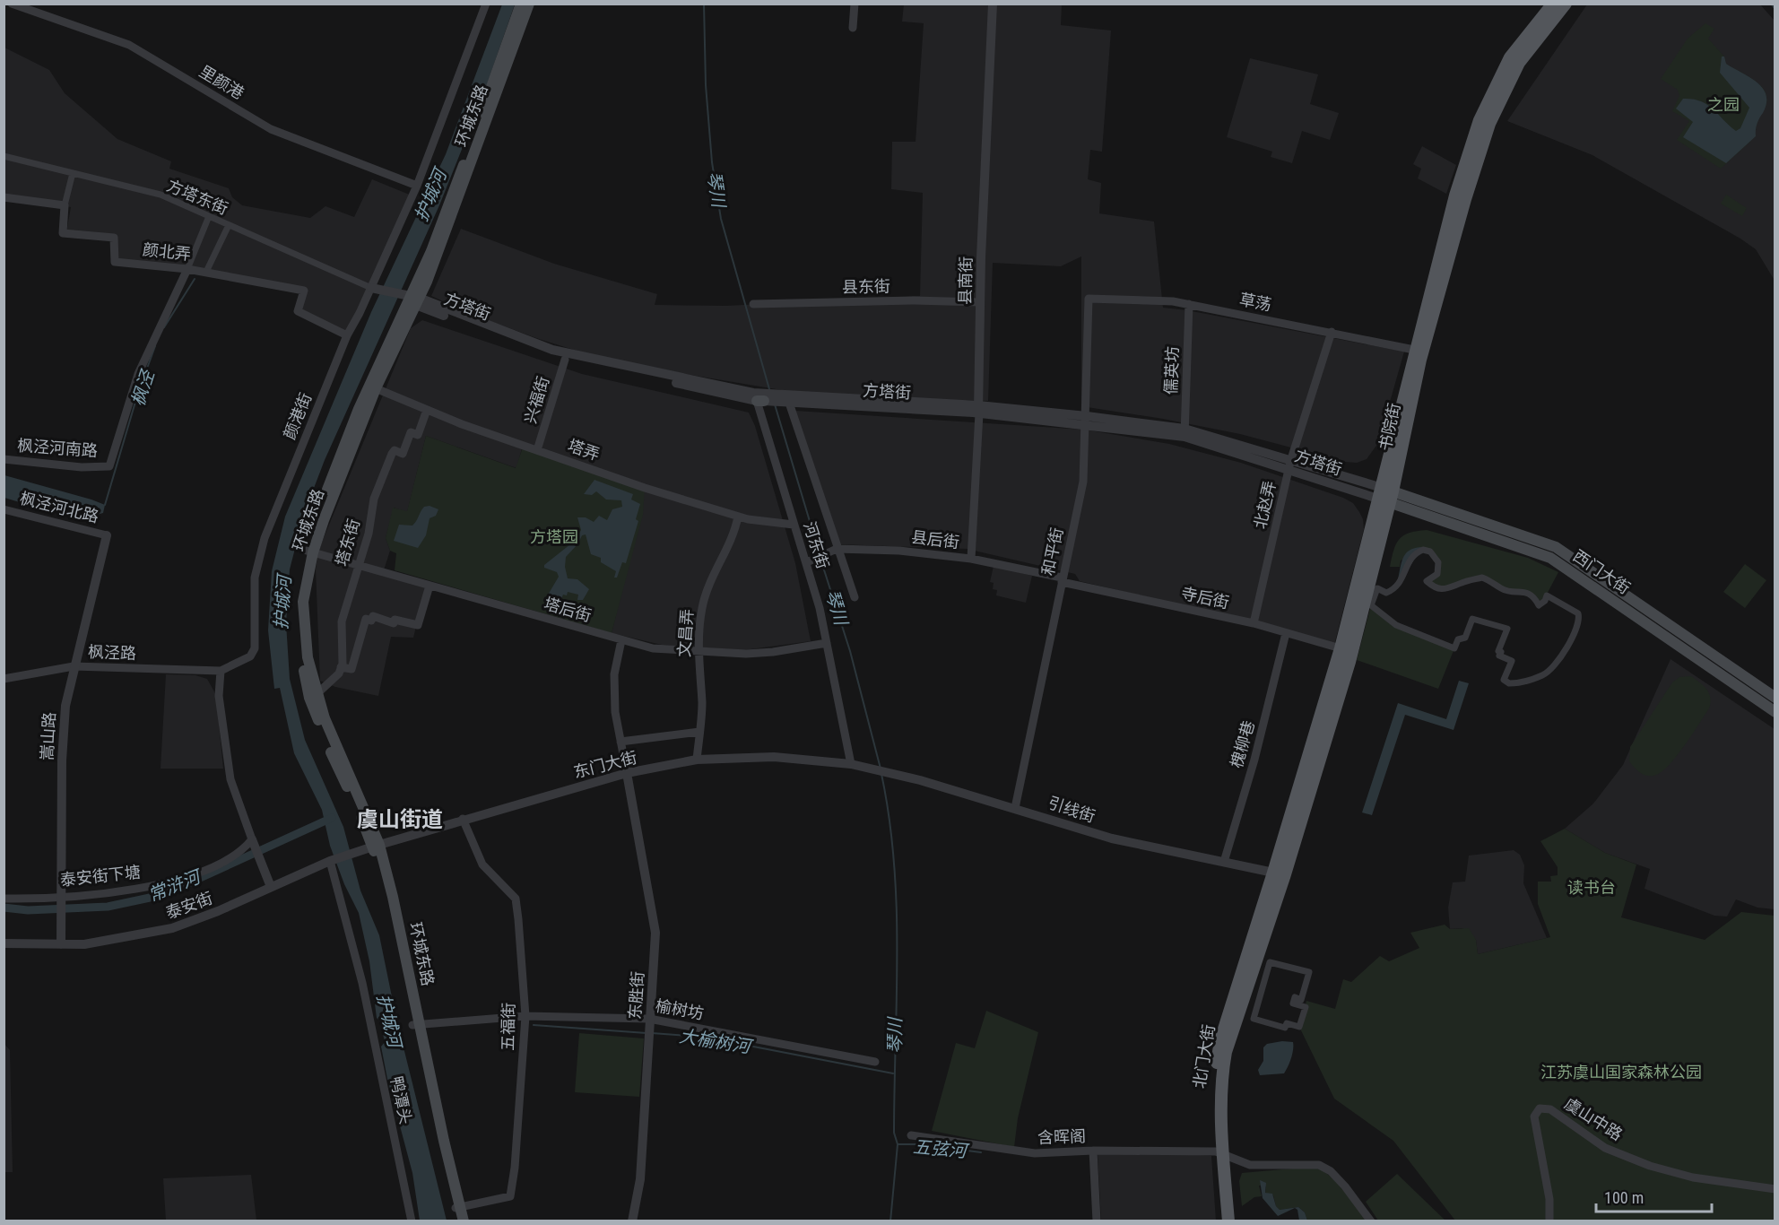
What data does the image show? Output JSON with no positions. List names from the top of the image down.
{
  "streets": {
    "main road": [
      "环城东路",
      "书院街",
      "西门大街",
      "北门大街"
    ],
    "street": [
      "里颜港",
      "方塔东街",
      "颜北弄",
      "县南街",
      "县东街",
      "草荡",
      "方塔街",
      "儒英坊",
      "兴福街",
      "颜港街",
      "枫泾河南路",
      "塔弄",
      "北赵弄",
      "枫泾河北路",
      "县后街",
      "塔东街",
      "河东街",
      "和平街",
      "寺后街",
      "塔后街",
      "文昌弄",
      "枫泾路",
      "嵩山路",
      "槐柳巷",
      "东门大街",
      "引线街",
      "泰安街下塘",
      "泰安街",
      "东胜街",
      "榆树坊",
      "五福街",
      "鸭潭头",
      "虞山中路",
      "含晖阁"
    ]
  },
  "crossings": [
    ["里颜港", "颜港街"],
    ["环城东路", "方塔街"],
    ["环城东路", "塔弄"],
    ["环城东路", "塔后街"],
    ["环城东路", "东门大街"],
    ["环城东路", "泰安街"],
    ["环城东路", "榆树坊"],
    ["环城东路", "五福街"],
    ["方塔东街", "方塔街"],
    ["方塔东街", "颜港街"],
    ["颜北弄", "颜港街"],
    ["颜北弄", "枫泾河南路"],
    ["县南街", "县东街"],
    ["县南街", "方塔街"],
    ["县南街", "县后街"],
    ["草荡", "儒英坊"],
    ["草荡", "书院街"],
    ["草荡", "北赵弄"],
    ["草荡", "和平街"],
    ["方塔街", "儒英坊"],
    ["方塔街", "兴福街"],
    ["方塔街", "颜港街"],
    ["方塔街", "书院街"],
    ["方塔街", "北赵弄"],
    ["方塔街", "河东街"],
    ["方塔街", "和平街"],
    ["方塔街", "西门大街"],
    ["兴福街", "塔弄"],
    ["颜港街", "枫泾路"],
    ["书院街", "西门大街"],
    ["书院街", "寺后街"],
    ["书院街", "引线街"],
    ["书院街", "北门大街"],
    ["塔弄", "塔东街"],
    ["塔弄", "河东街"],
    ["塔弄", "文昌弄"],
    ["北赵弄", "寺后街"],
    ["枫泾河北路", "嵩山路"],
    ["县后街", "河东街"],
    ["县后街", "和平街"],
    ["县后街", "寺后街"],
    ["塔东街", "塔后街"],
    ["河东街", "塔后街"],
    ["河东街", "东门大街"],
    ["河东街", "引线街"],
    ["和平街", "寺后街"],
    ["和平街", "引线街"],
    ["寺后街", "槐柳巷"],
    ["塔后街", "文昌弄"],
    ["文昌弄", "东门大街"],
    ["枫泾路", "嵩山路"],
    ["嵩山路", "泰安街下塘"],
    ["嵩山路", "泰安街"],
    ["槐柳巷", "引线街"],
    ["东门大街", "引线街"],
    ["东门大街", "泰安街"],
    ["东门大街", "东胜街"],
    ["东门大街", "五福街"],
    ["引线街", "北门大街"],
    ["泰安街", "鸭潭头"],
    ["东胜街", "榆树坊"],
    ["榆树坊", "五福街"],
    ["北门大街", "含晖阁"]
  ],
  "districts": ["虞山街道"],
  "water": [
    "琴川",
    "护城河",
    "枫泾",
    "常浒河",
    "大榆树河",
    "五弦河"
  ],
  "parks": [
    "之园",
    "方塔园",
    "读书台",
    "江苏虞山国家森林公园"
  ],
  "scale_bar": "100 m"
}
